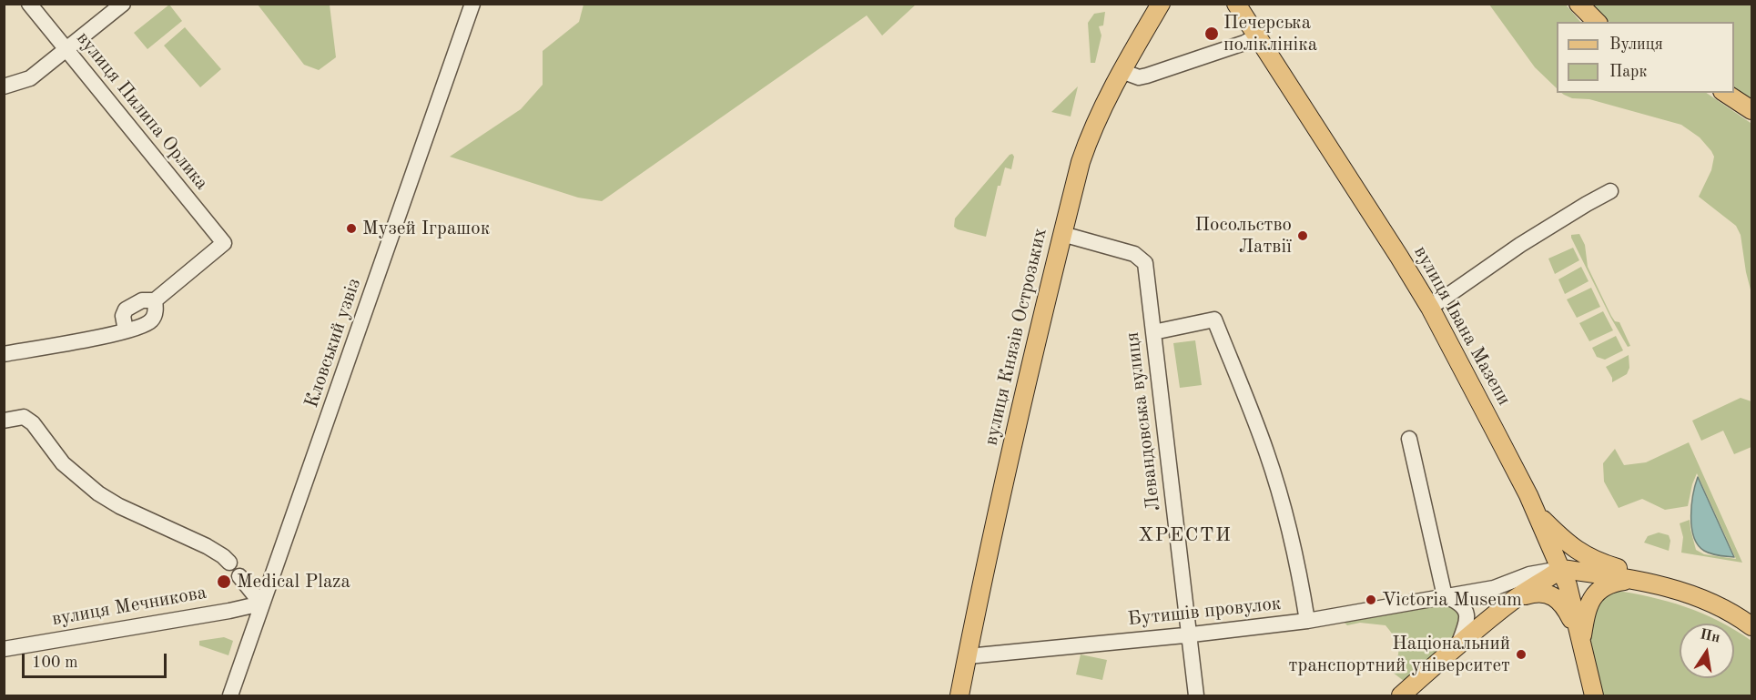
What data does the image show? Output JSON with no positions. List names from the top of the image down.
{
  "streets": {
    "main road": ["вулиця Івана Мазепи", "вулиця Князів Острозьких"],
    "street": [
      "вулиця Пилипа Орлика",
      "Кловський узвіз",
      "Левандовська вулиця",
      "вулиця Мечникова",
      "Бутишів провулок"
    ]
  },
  "crossings": [
    ["вулиця Івана Мазепи", "Бутишів провулок"],
    ["вулиця Князів Острозьких", "Левандовська вулиця"],
    ["вулиця Князів Острозьких", "Бутишів провулок"],
    ["Кловський узвіз", "вулиця Мечникова"],
    ["Левандовська вулиця", "Бутишів провулок"]
  ],
  "districts": ["ХРЕСТИ"],
  "places": [
    "Печерська поліклініка",
    "Музей Іграшок",
    "Посольство Латвії",
    "Medical Plaza",
    "Victoria Museum",
    "Національний транспортний університет"
  ],
  "legend": ["Вулиця", "Парк"],
  "scale_bar": "100 m",
  "north": "top"
}
